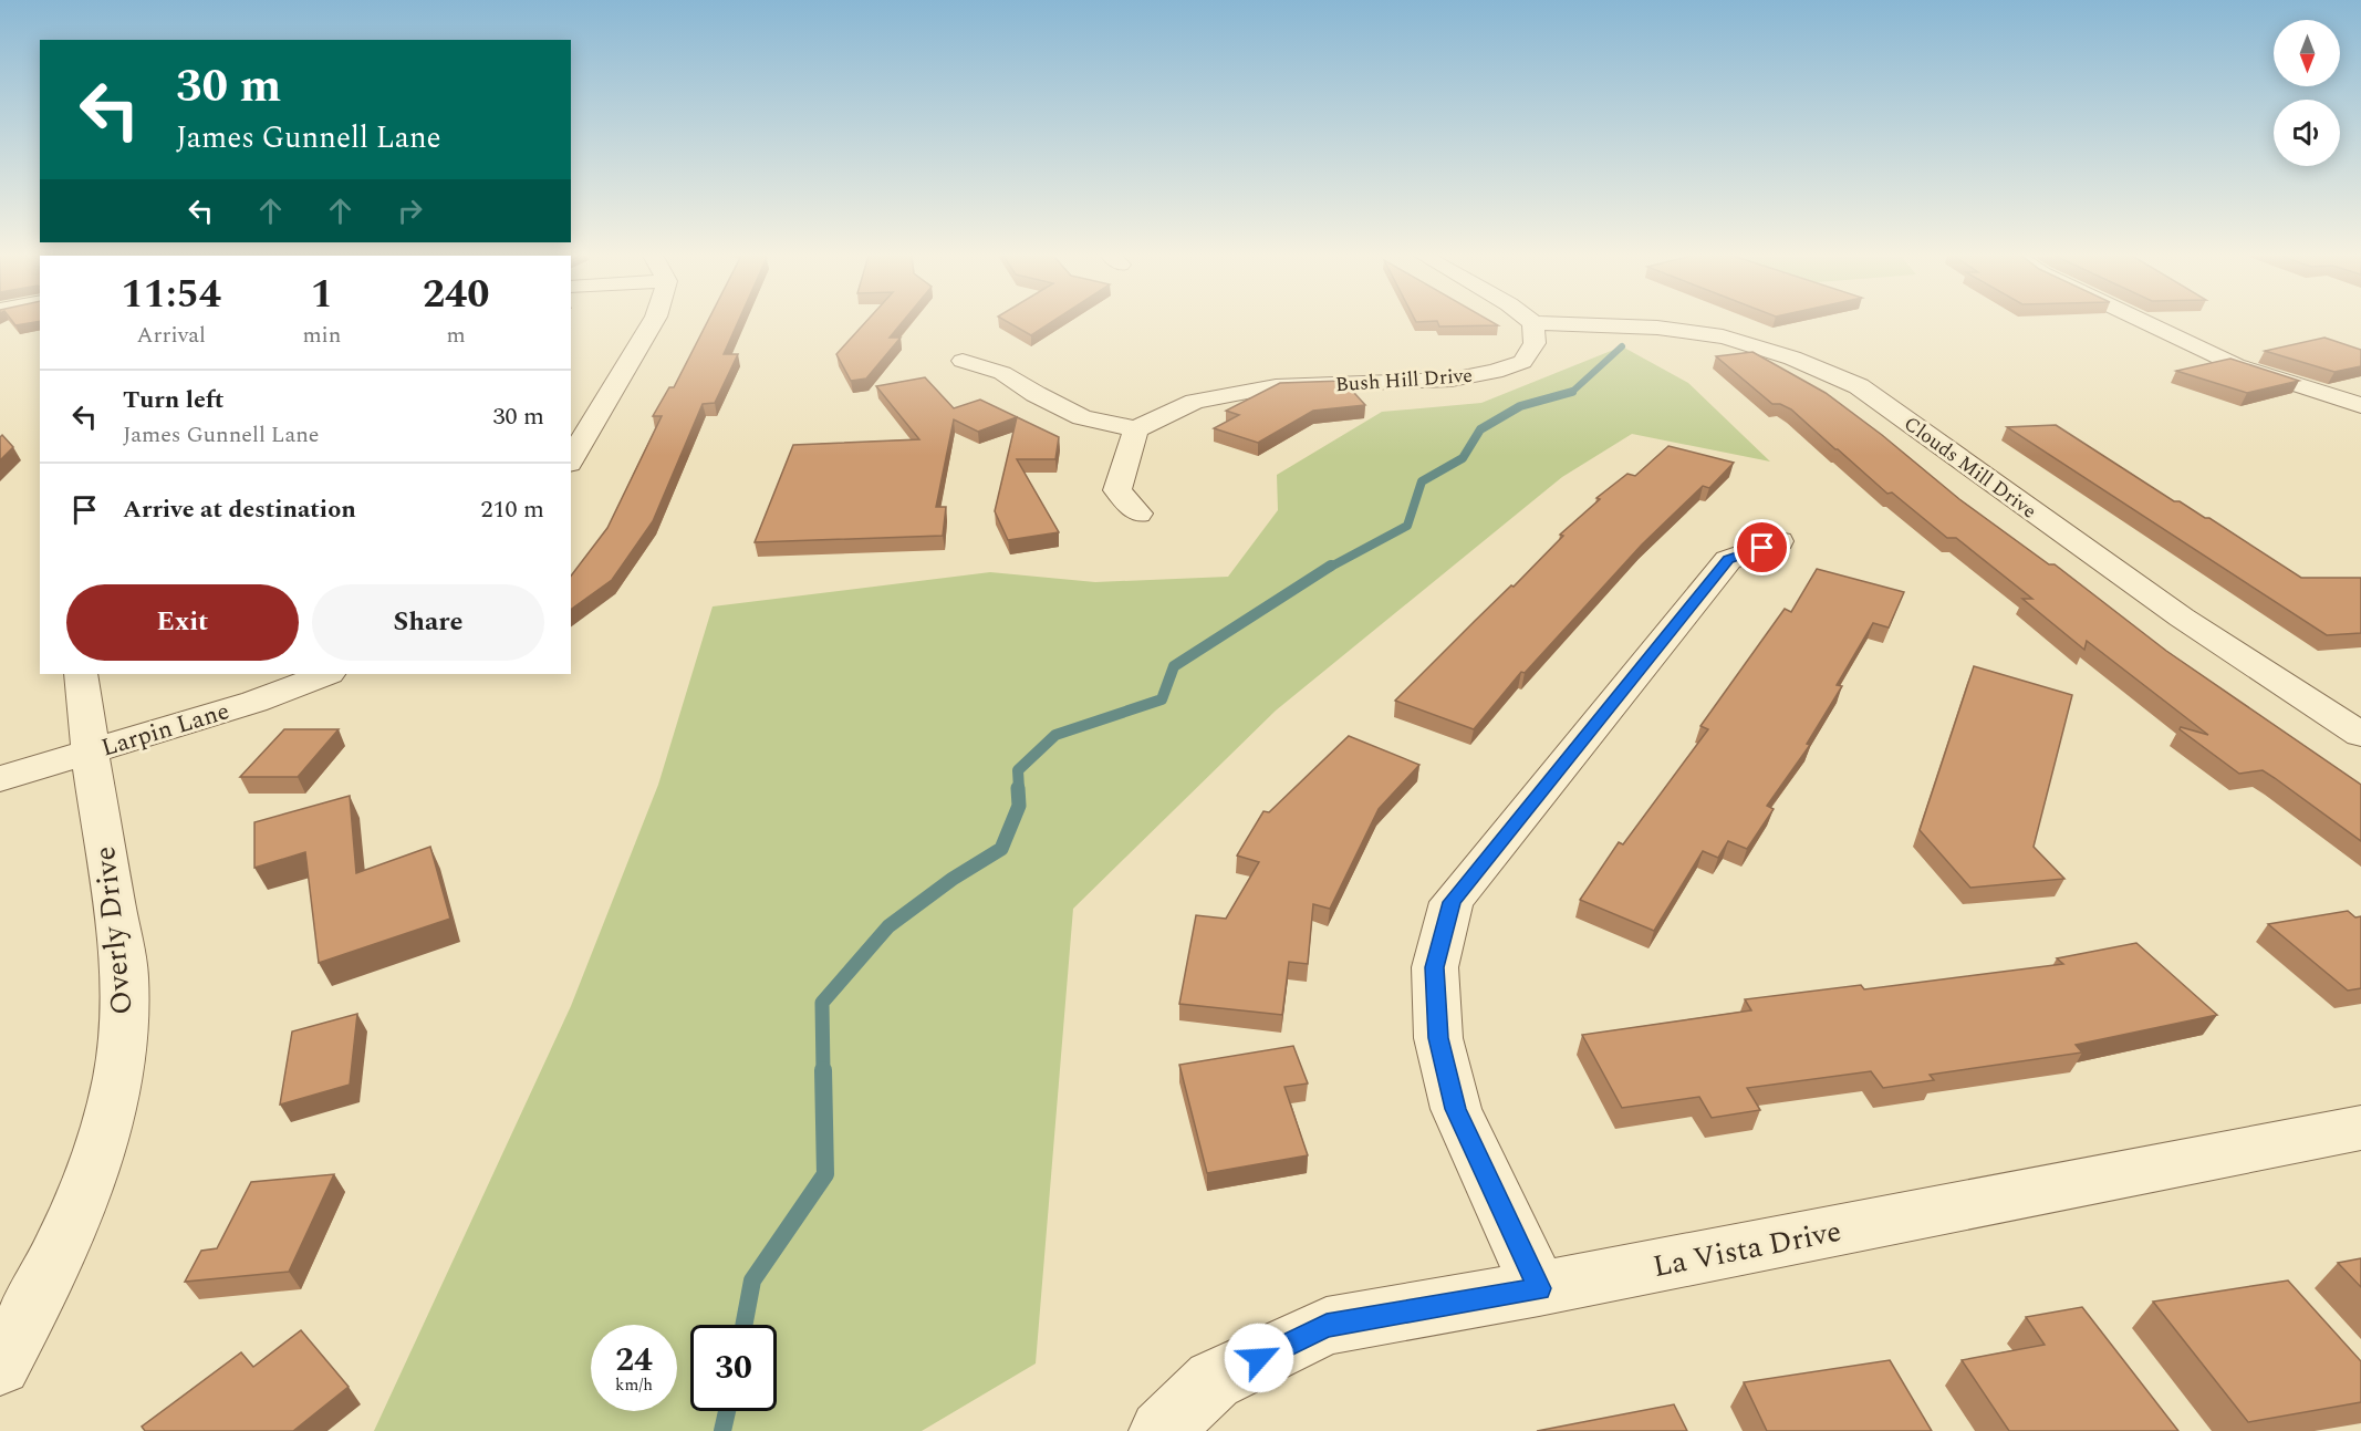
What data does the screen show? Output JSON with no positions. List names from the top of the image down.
{
  "streets": {
    "street": [
      "Bush Hill Drive",
      "Clouds Mill Drive",
      "Larpin Lane",
      "Overly Drive",
      "La Vista Drive"
    ]
  },
  "crossings": [
    ["Bush Hill Drive", "Clouds Mill Drive"],
    ["Larpin Lane", "Overly Drive"]
  ],
  "north": "bottom",
  "page": {
    "turn": ["30 m", "James Gunnell Lane"],
    "eta": [
      "11:54",
      "Arrival",
      "1",
      "min",
      "240",
      "m"
    ],
    "list": [
      {
        "name": "Turn left",
        "note": "James Gunnell Lane",
        "value": "30 m"
      },
      {
        "name": "Arrive at destination",
        "value": "210 m"
      }
    ],
    "buttons": ["Exit", "Share"],
    "speed": "24 km/h",
    "limit": "30"
  }
}
